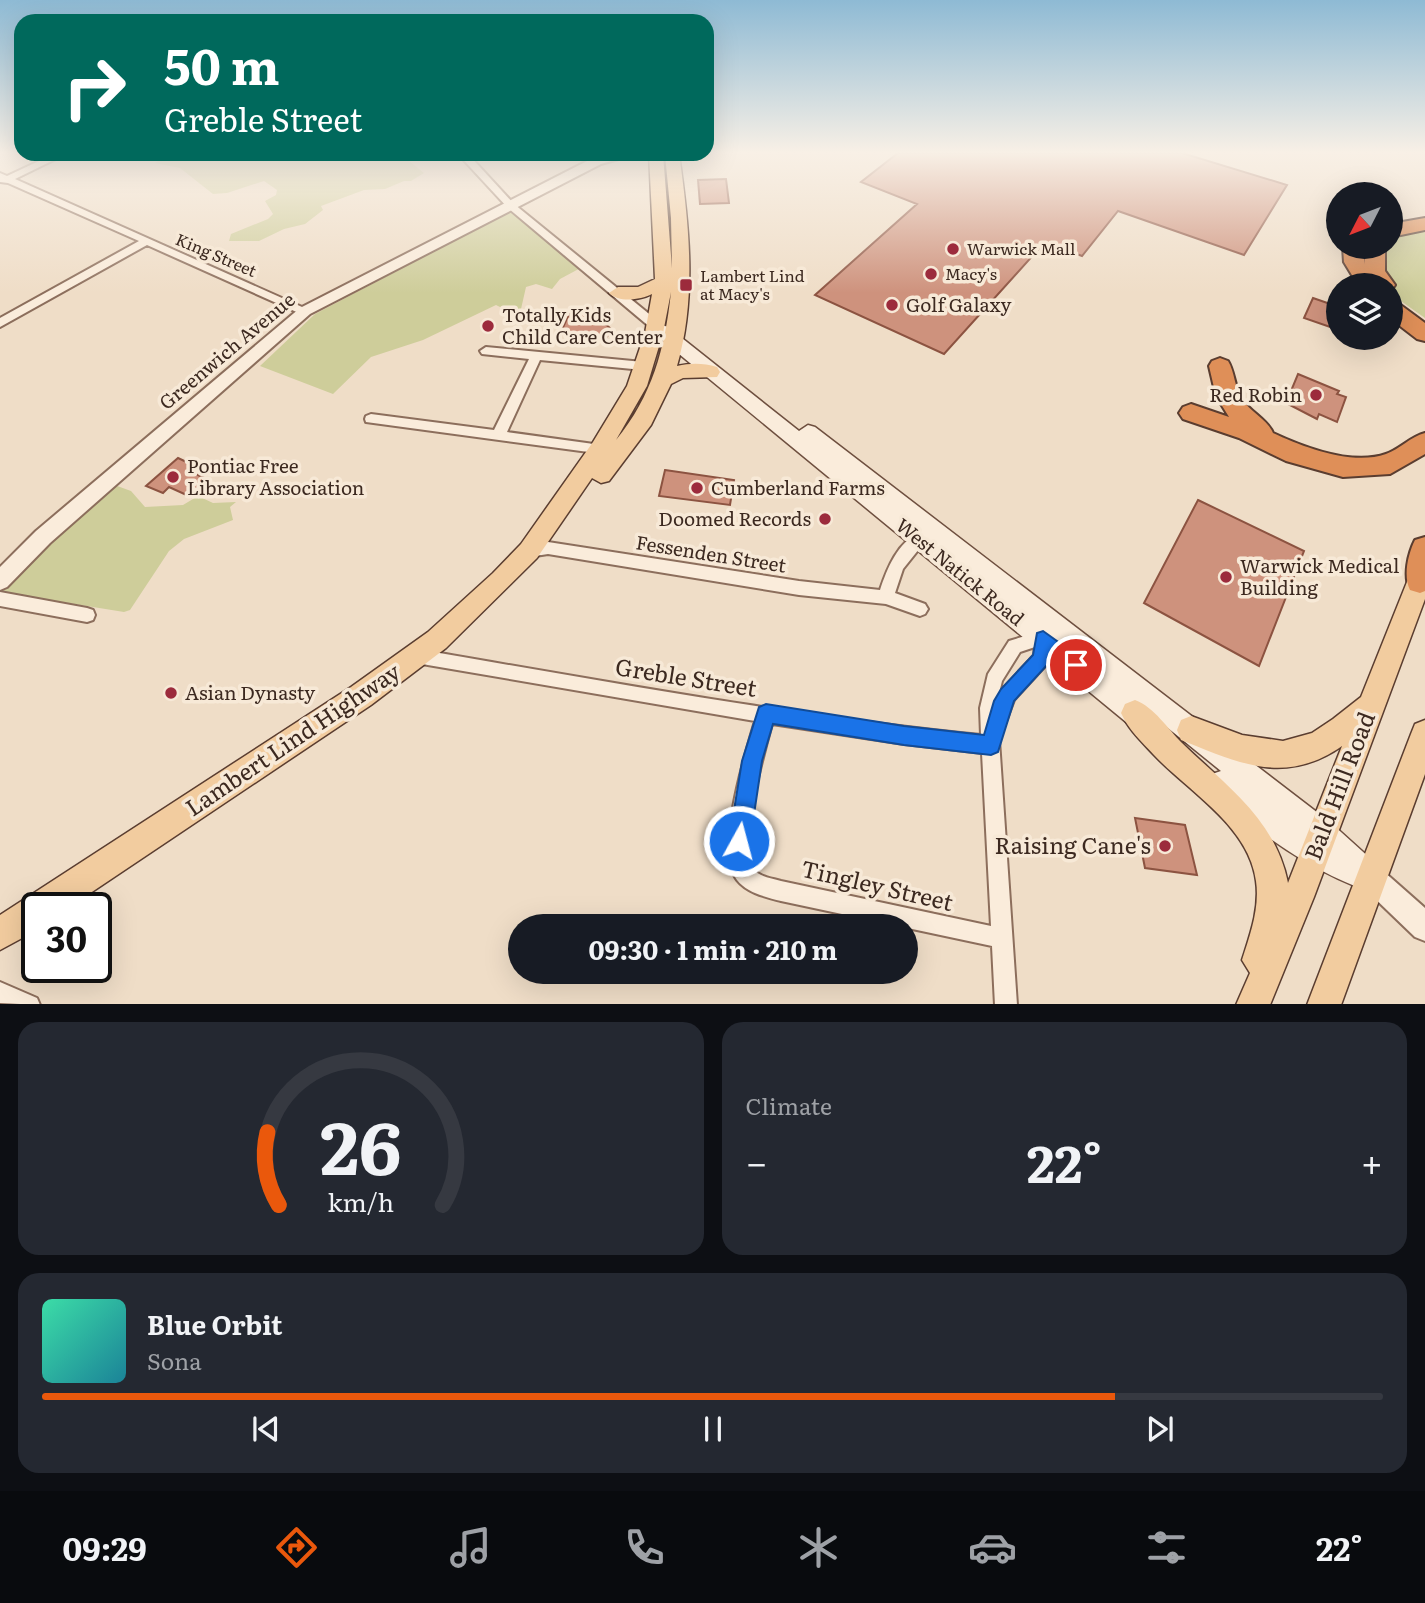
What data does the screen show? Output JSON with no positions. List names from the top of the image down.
{
  "streets": {
    "main road": ["West Natick Road", "Lambert Lind Highway", "Bald Hill Road"],
    "street": [
      "King Street",
      "Greenwich Avenue",
      "Fessenden Street",
      "Greble Street",
      "Tingley Street"
    ]
  },
  "crossings": [
    ["King Street", "Greenwich Avenue"],
    ["Greenwich Avenue", "West Natick Road"],
    ["Fessenden Street", "Lambert Lind Highway"],
    ["West Natick Road", "Lambert Lind Highway"],
    ["West Natick Road", "Bald Hill Road"],
    ["Greble Street", "Lambert Lind Highway"],
    ["Greble Street", "Tingley Street"]
  ],
  "places": {
    "other": [
      "Warwick Mall",
      "Macy's",
      "Golf Galaxy",
      "Totally Kids Child Care Center",
      "Red Robin",
      "Pontiac Free Library Association",
      "Cumberland Farms",
      "Doomed Records",
      "Warwick Medical Building",
      "Asian Dynasty",
      "Raising Cane's"
    ],
    "transit": ["Lambert Lind at Macy's"]
  },
  "north": "bottom left",
  "page": {
    "turn": ["50 m", "Greble Street"],
    "limit": "30",
    "trip": "09:30 · 1 min · 210 m",
    "tile": "Climate",
    "heat": ["−", "22°", "+"],
    "song": ["Blue Orbit", "Sona"],
    "tabs": ["09:29", "22°"],
    "gauge": ["26", "km/h"]
  }
}
